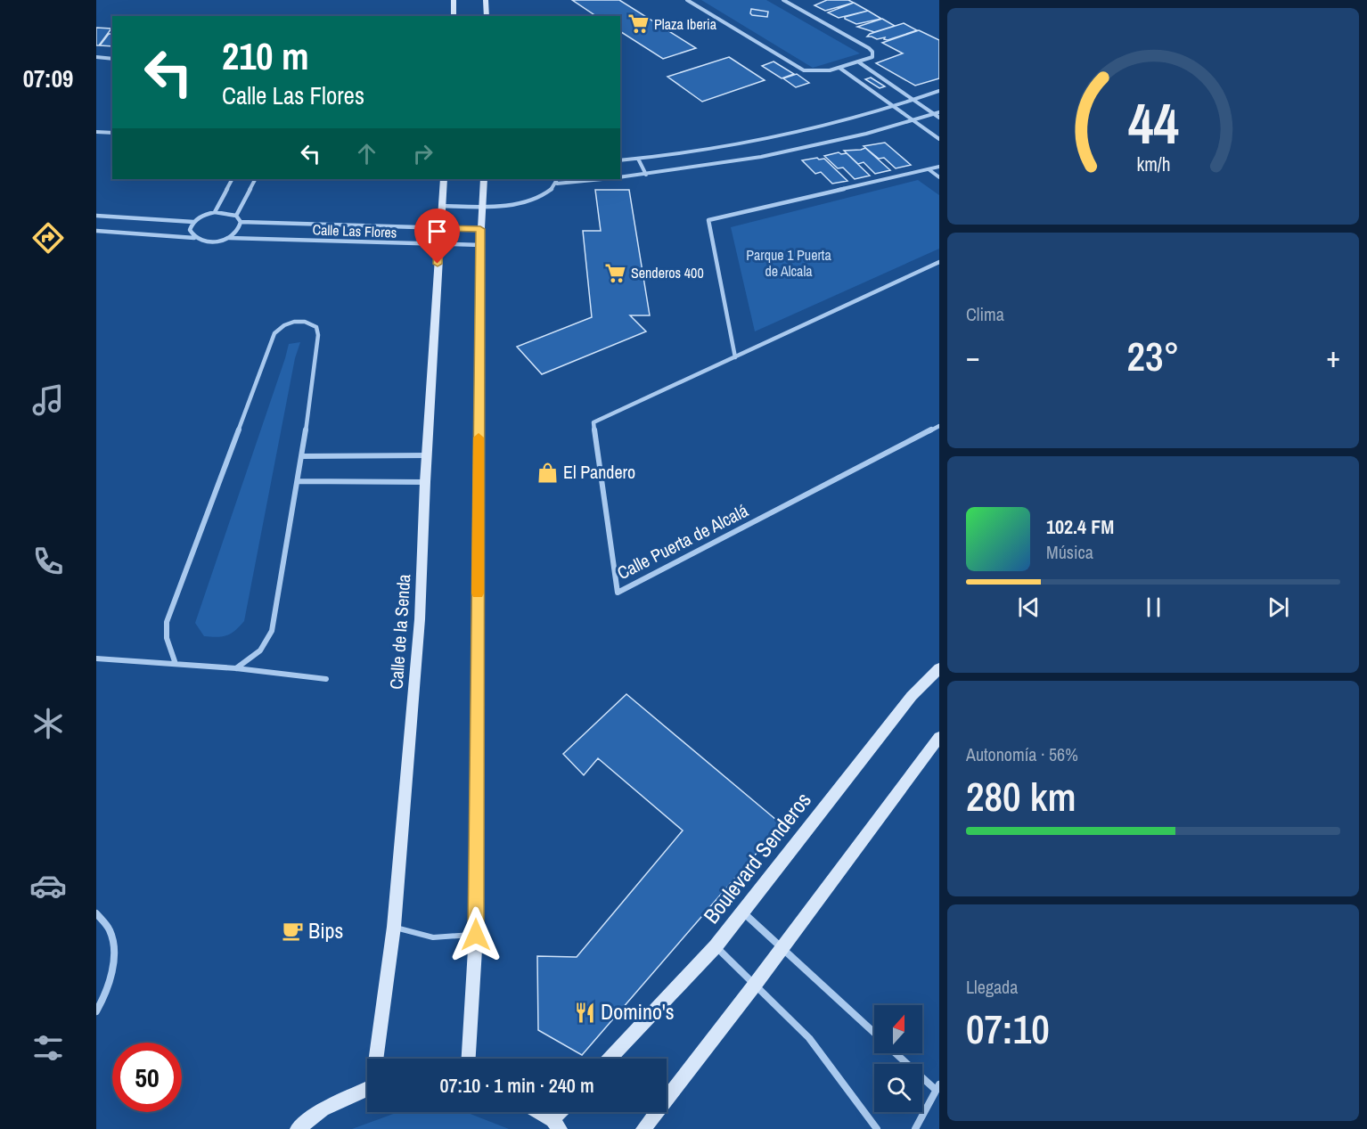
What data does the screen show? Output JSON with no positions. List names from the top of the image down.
{
  "streets": {
    "main road": ["Calle de la Senda", "Boulevard Senderos"],
    "street": ["Calle Las Flores", "Calle Puerta de Alcalá"]
  },
  "crossings": [
    ["Calle Las Flores", "Calle de la Senda"]
  ],
  "parks": ["Parque 1 Puerta de Alcala"],
  "places": {
    "supermarket": ["Plaza Iberia", "Senderos 400"],
    "shop": ["El Pandero"],
    "cafe": ["Bips"],
    "restaurant": ["Domino's"]
  },
  "north": "top",
  "page": {
    "tabs": "07:09",
    "turn": ["210 m", "Calle Las Flores"],
    "tile": [
      "Clima",
      ["Autonomía · 56%", "280 km"],
      ["Llegada", "07:10"]
    ],
    "heat": ["−", "23°", "+"],
    "song": ["102.4 FM", "Música"],
    "limit": "50",
    "trip": "07:10 · 1 min · 240 m",
    "gauge": ["44", "km/h"]
  }
}
